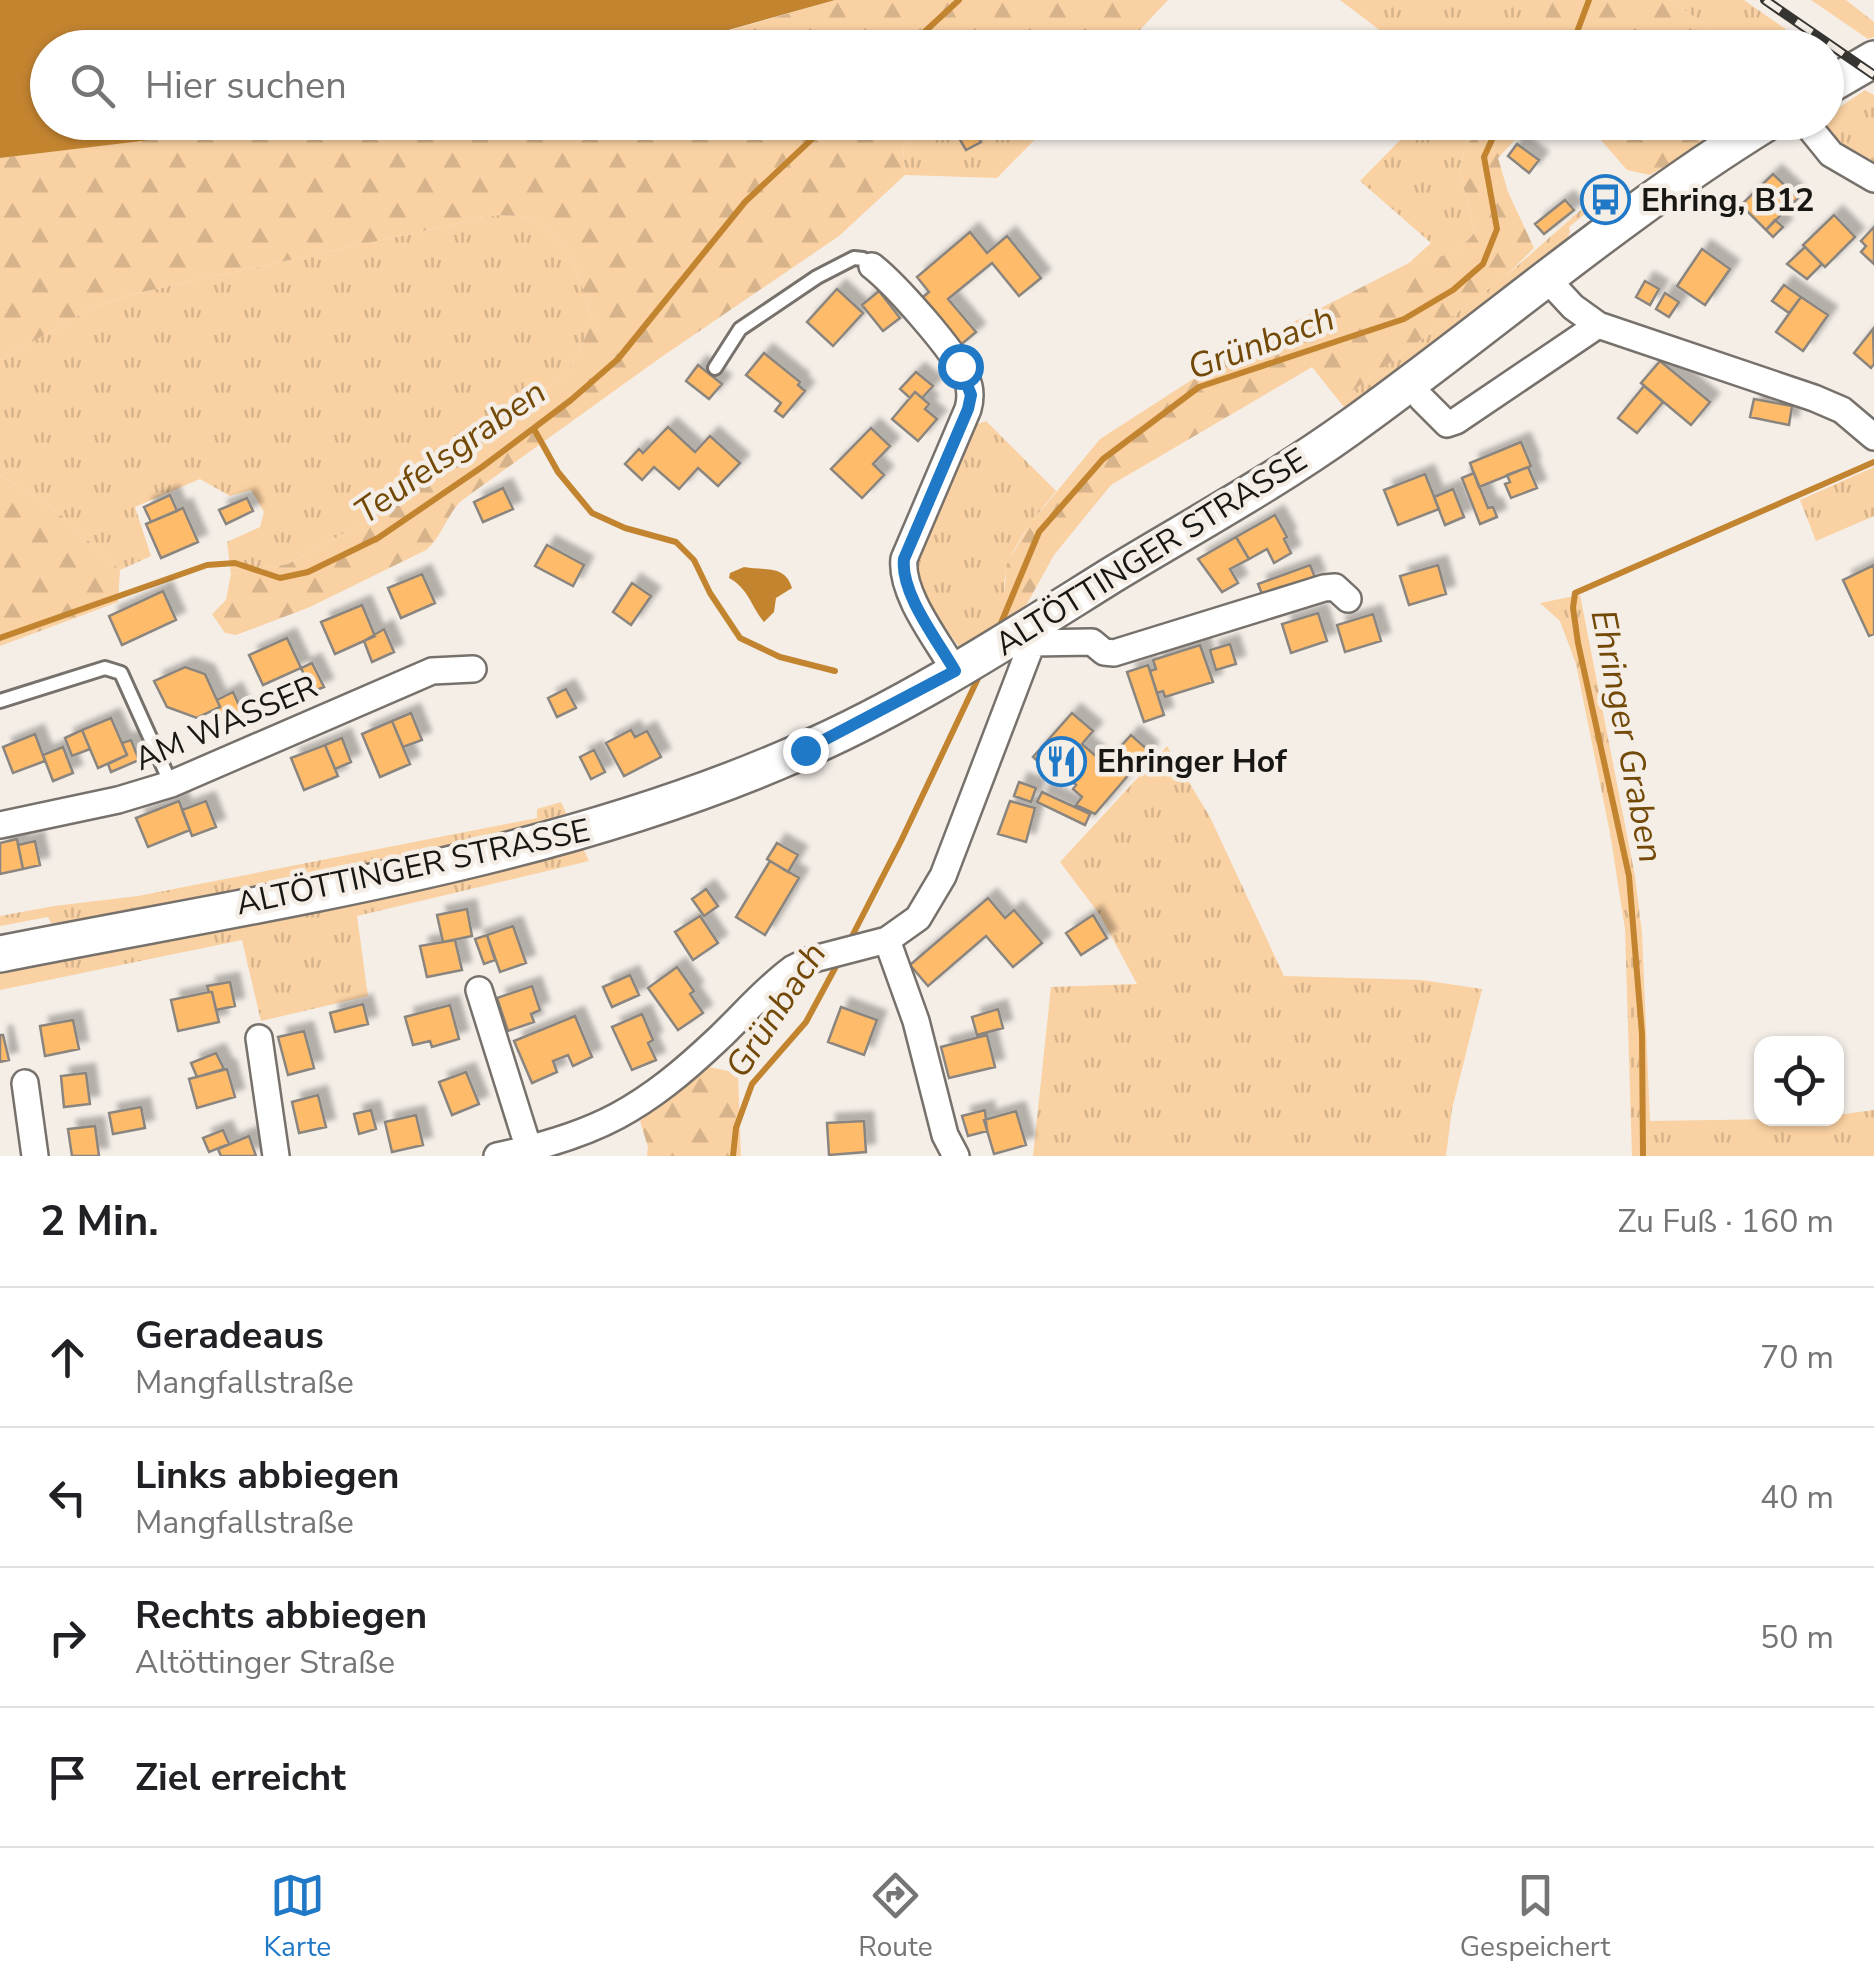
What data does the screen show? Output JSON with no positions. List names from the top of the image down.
{
  "streets": {
    "main road": ["ALTÖTTINGER STRASSE"],
    "street": ["AM WASSER"]
  },
  "water": ["Grünbach", "Teufelsgraben", "Ehringer Graben"],
  "places": {
    "bus stop": ["Ehring, B12"],
    "restaurant": ["Ehringer Hof"]
  },
  "page": {
    "search": "Hier suchen",
    "heading": ["2 Min.", "Zu Fuß · 160 m"],
    "list": [
      ["Geradeaus", "Mangfallstraße", "70 m"],
      ["Links abbiegen", "Mangfallstraße", "40 m"],
      ["Rechts abbiegen", "Altöttinger Straße", "50 m"],
      "Ziel erreicht"
    ],
    "nav": ["Karte", "Route", "Gespeichert"]
  }
}
